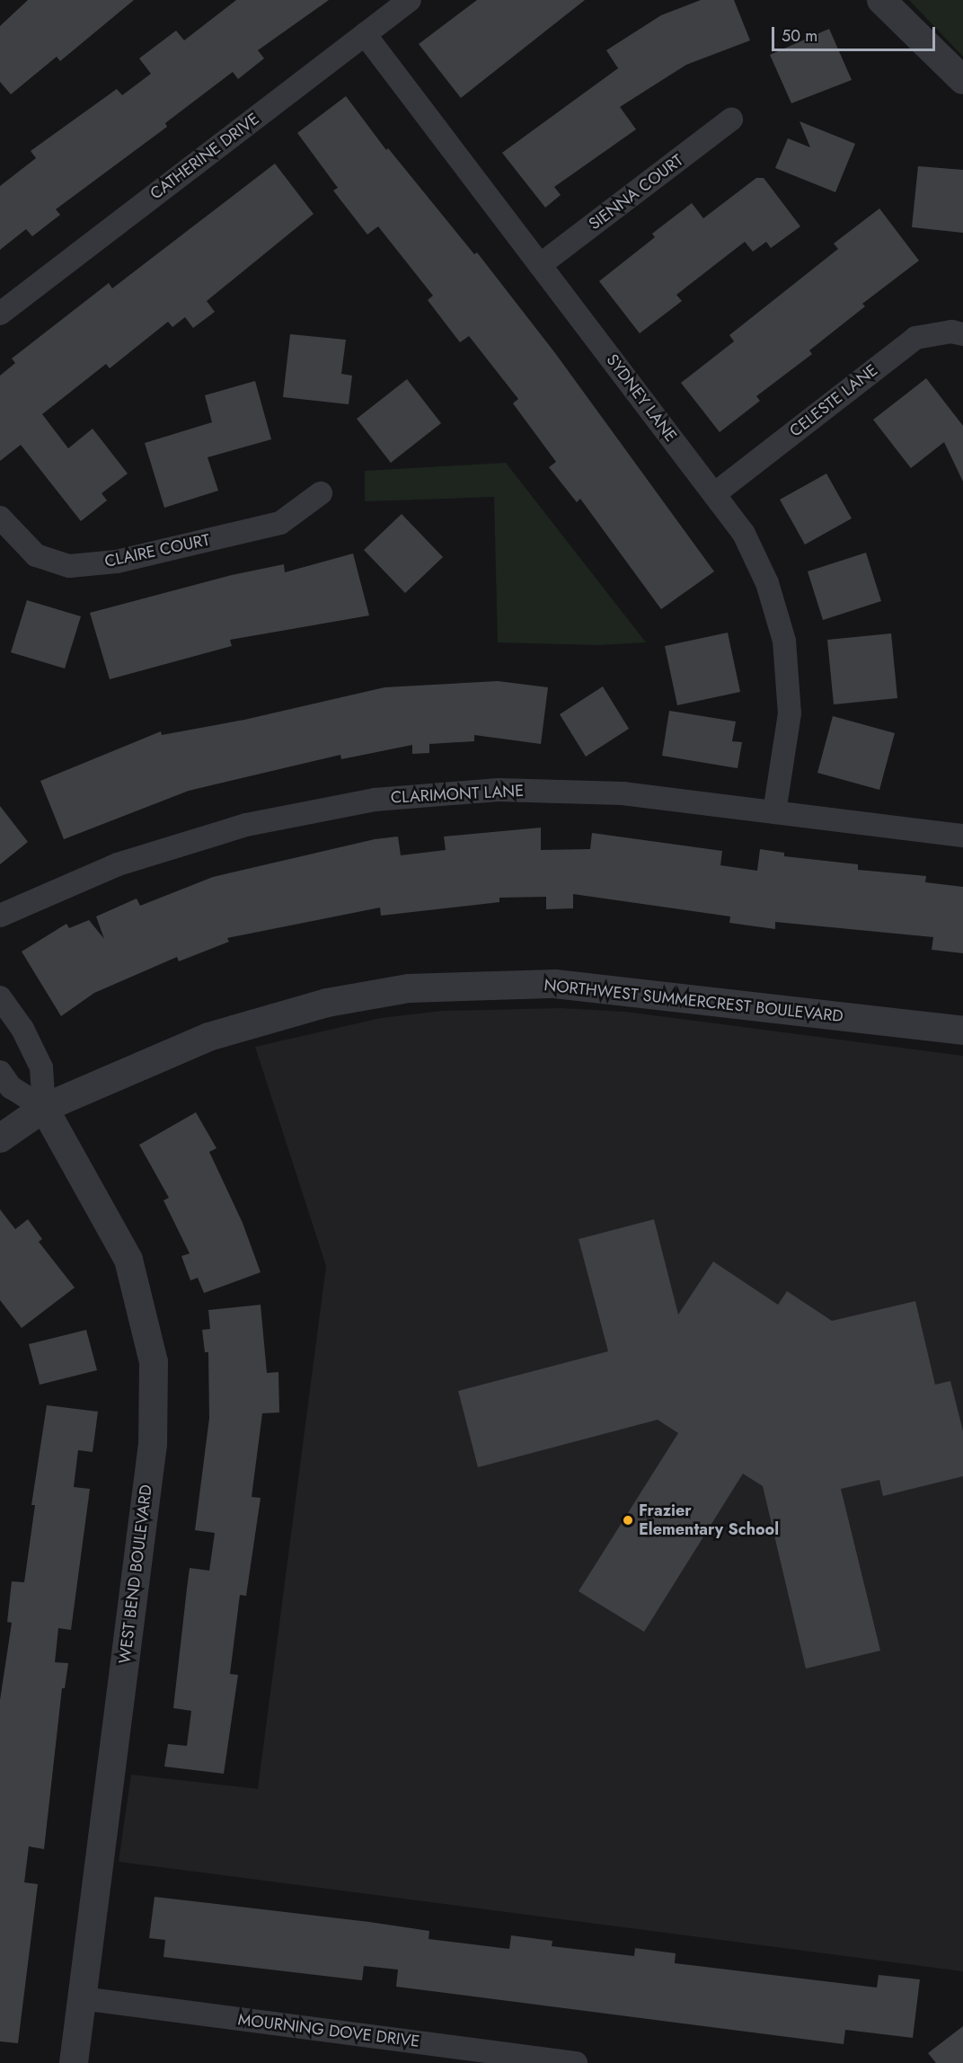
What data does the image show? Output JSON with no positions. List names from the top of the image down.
{
  "streets": {
    "street": [
      "CATHERINE DRIVE",
      "SIENNA COURT",
      "SYDNEY LANE",
      "CELESTE LANE",
      "CLAIRE COURT",
      "CLARIMONT LANE",
      "NORTHWEST SUMMERCREST BOULEVARD",
      "WEST BEND BOULEVARD",
      "MOURNING DOVE DRIVE"
    ]
  },
  "crossings": [
    ["CATHERINE DRIVE", "SYDNEY LANE"],
    ["SIENNA COURT", "SYDNEY LANE"],
    ["SYDNEY LANE", "CELESTE LANE"],
    ["SYDNEY LANE", "CLARIMONT LANE"],
    ["NORTHWEST SUMMERCREST BOULEVARD", "WEST BEND BOULEVARD"],
    ["WEST BEND BOULEVARD", "MOURNING DOVE DRIVE"]
  ],
  "places": ["Frazier Elementary School"],
  "scale_bar": "50 m"
}
